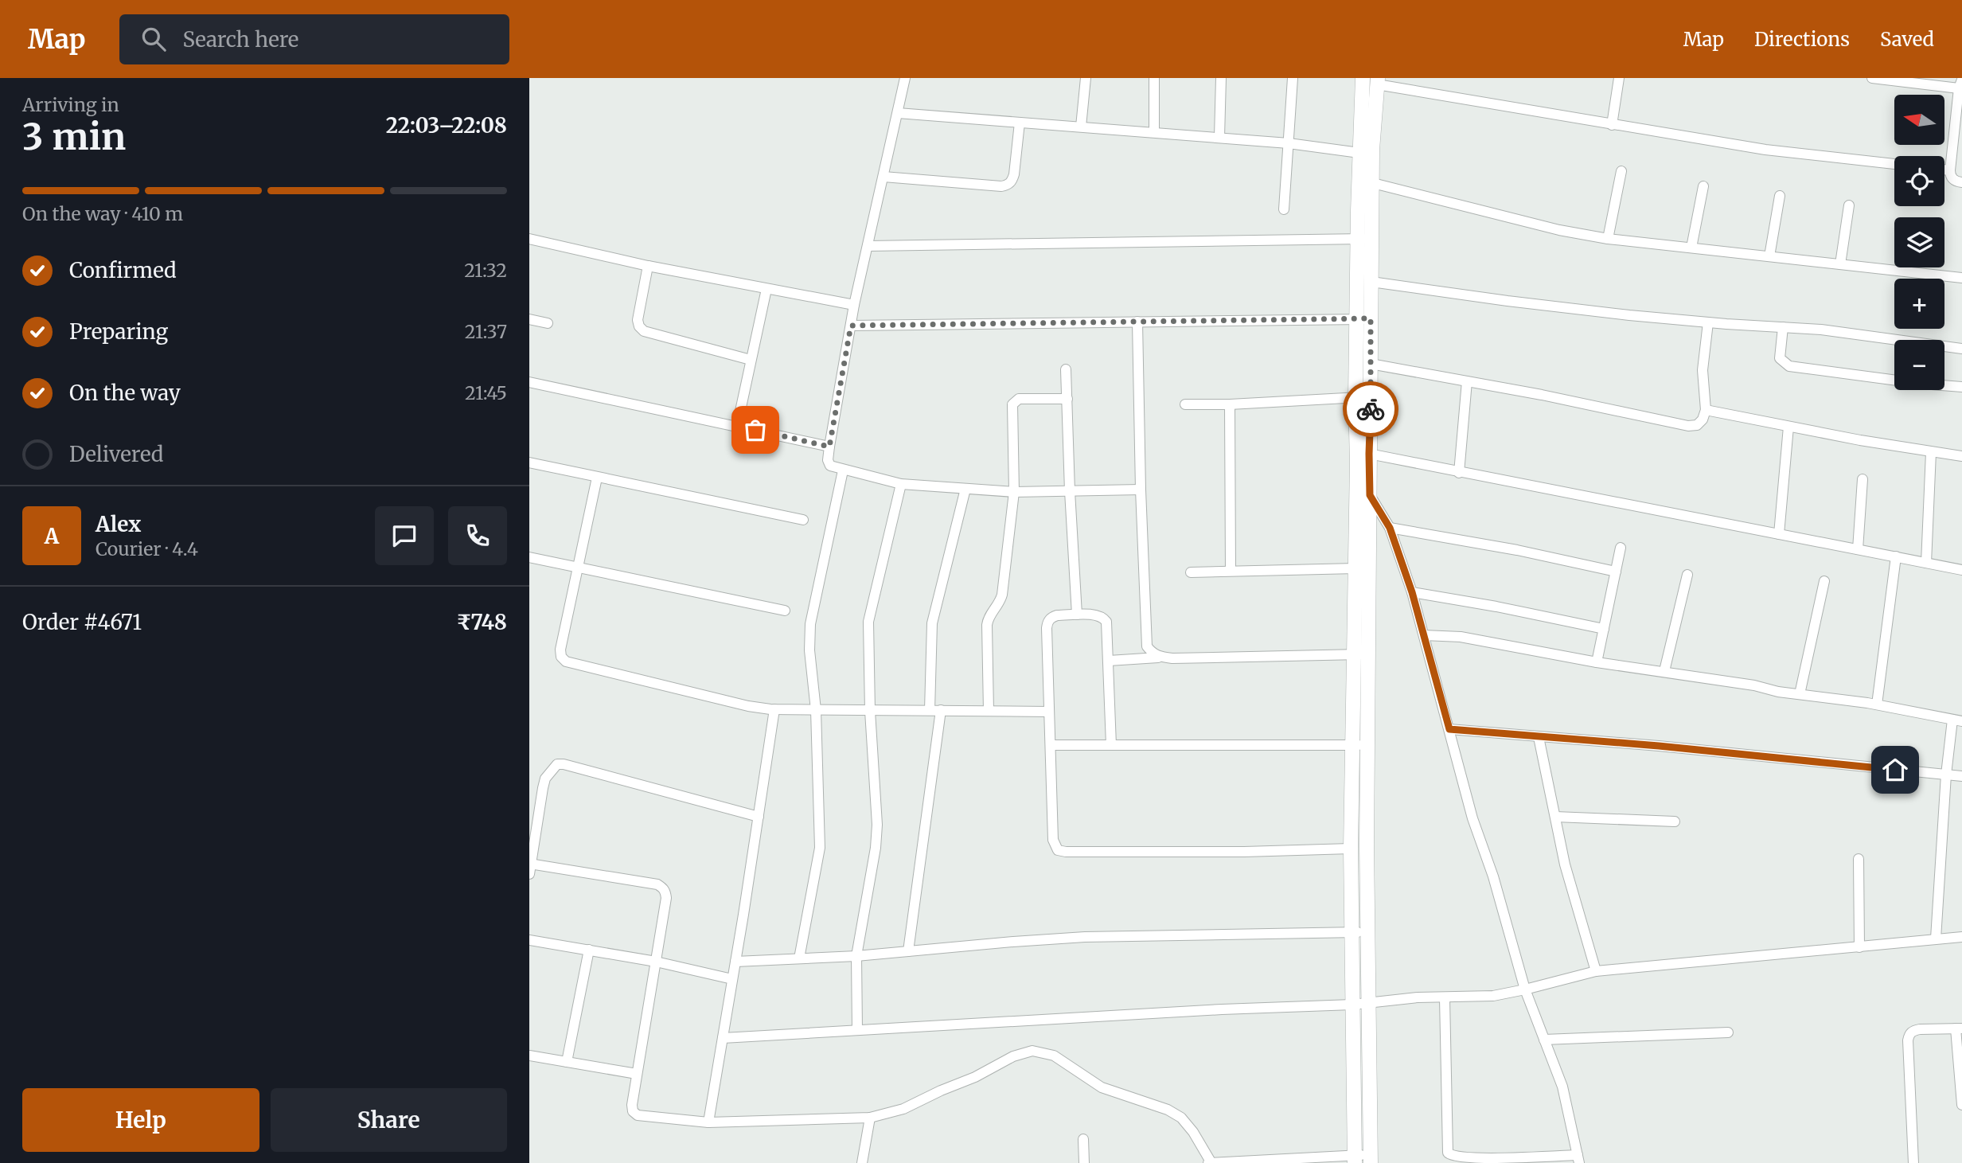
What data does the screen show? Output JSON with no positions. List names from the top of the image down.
{
  "north": "left",
  "page": {
    "header": "Map",
    "search": "Search here",
    "nav": ["Map", "Directions", "Saved"],
    "heading": ["3 min", "Arriving in", "22:03–22:08"],
    "panel": [
      "Alex",
      "Courier · 4.4",
      "Order #4671",
      "₹748"
    ],
    "map_buttons": ["+", "−"],
    "bar": "On the way · 410 m",
    "list": [
      ["Confirmed", "21:32"],
      ["Preparing", "21:37"],
      ["On the way", "21:45"],
      "Delivered"
    ],
    "round": "A",
    "buttons": ["Help", "Share"]
  }
}
